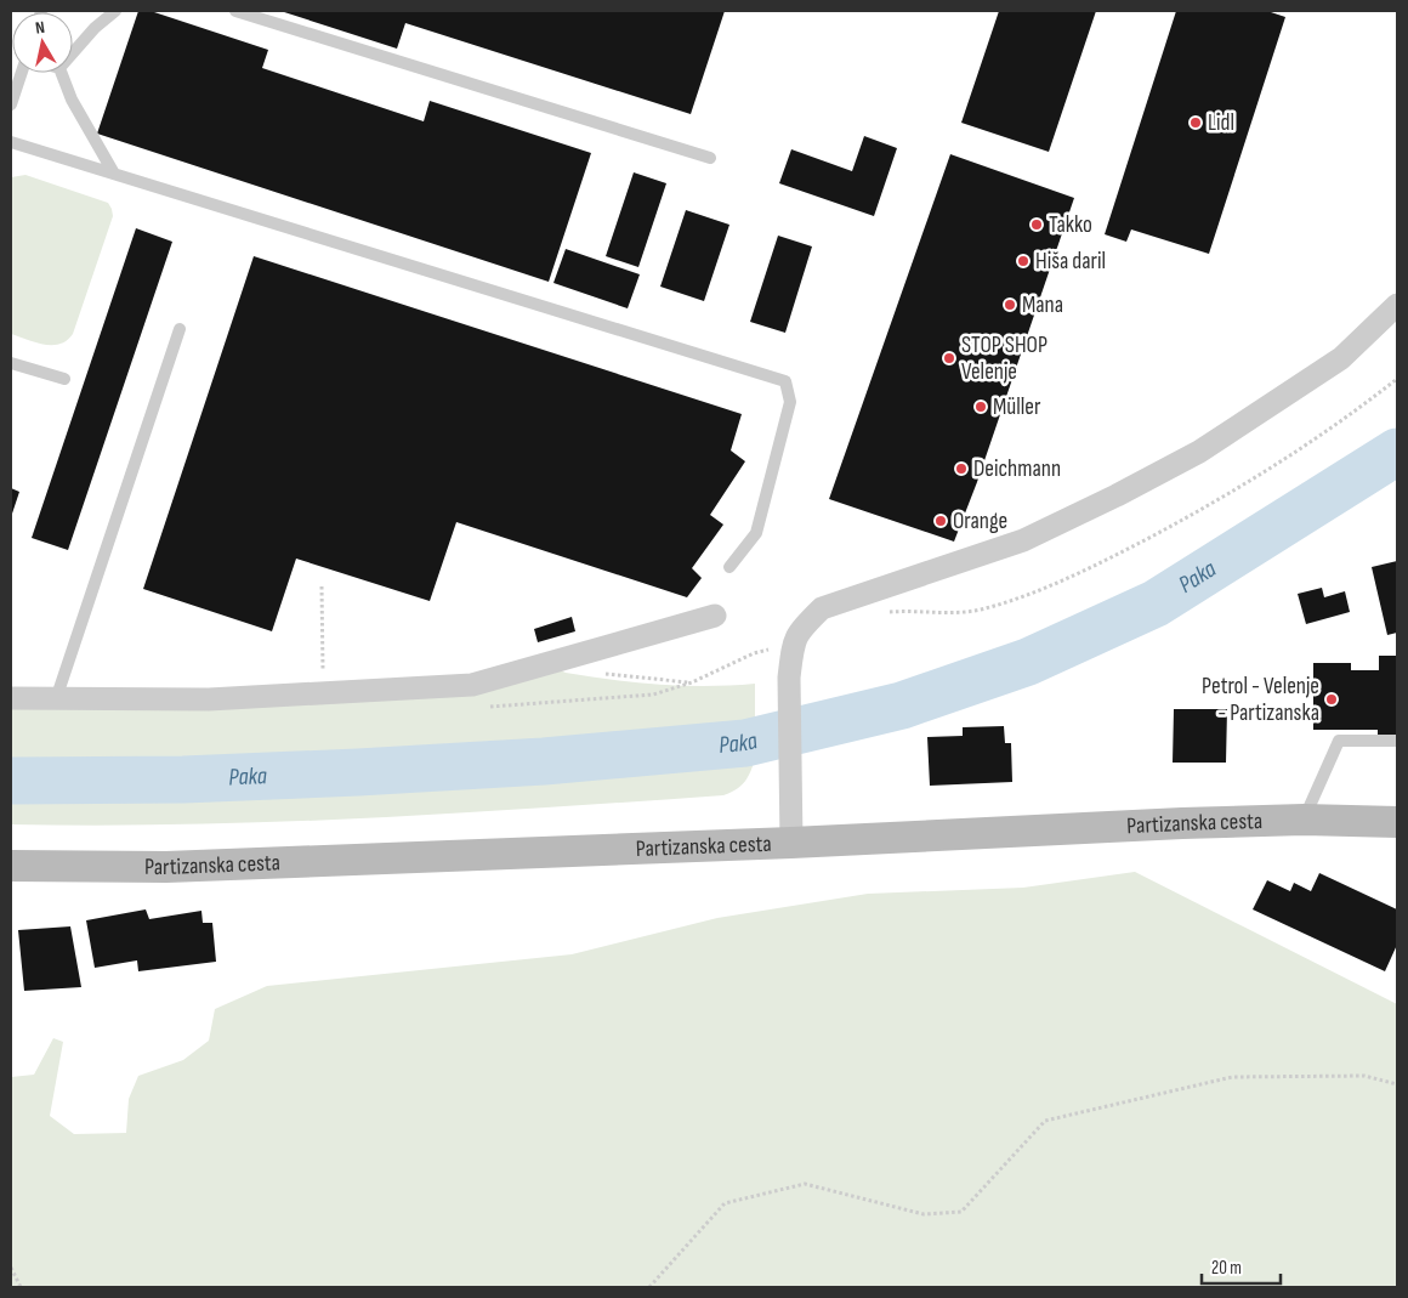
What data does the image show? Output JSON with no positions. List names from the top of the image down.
{
  "streets": {
    "main road": ["Partizanska cesta"]
  },
  "water": ["Paka"],
  "places": [
    "Lidl",
    "Takko",
    "Hiša daril",
    "Mana",
    "STOP SHOP Velenje",
    "Müller",
    "Deichmann",
    "Orange",
    "Petrol - Velenje - Partizanska"
  ],
  "scale_bar": "20 m",
  "north": "top"
}
